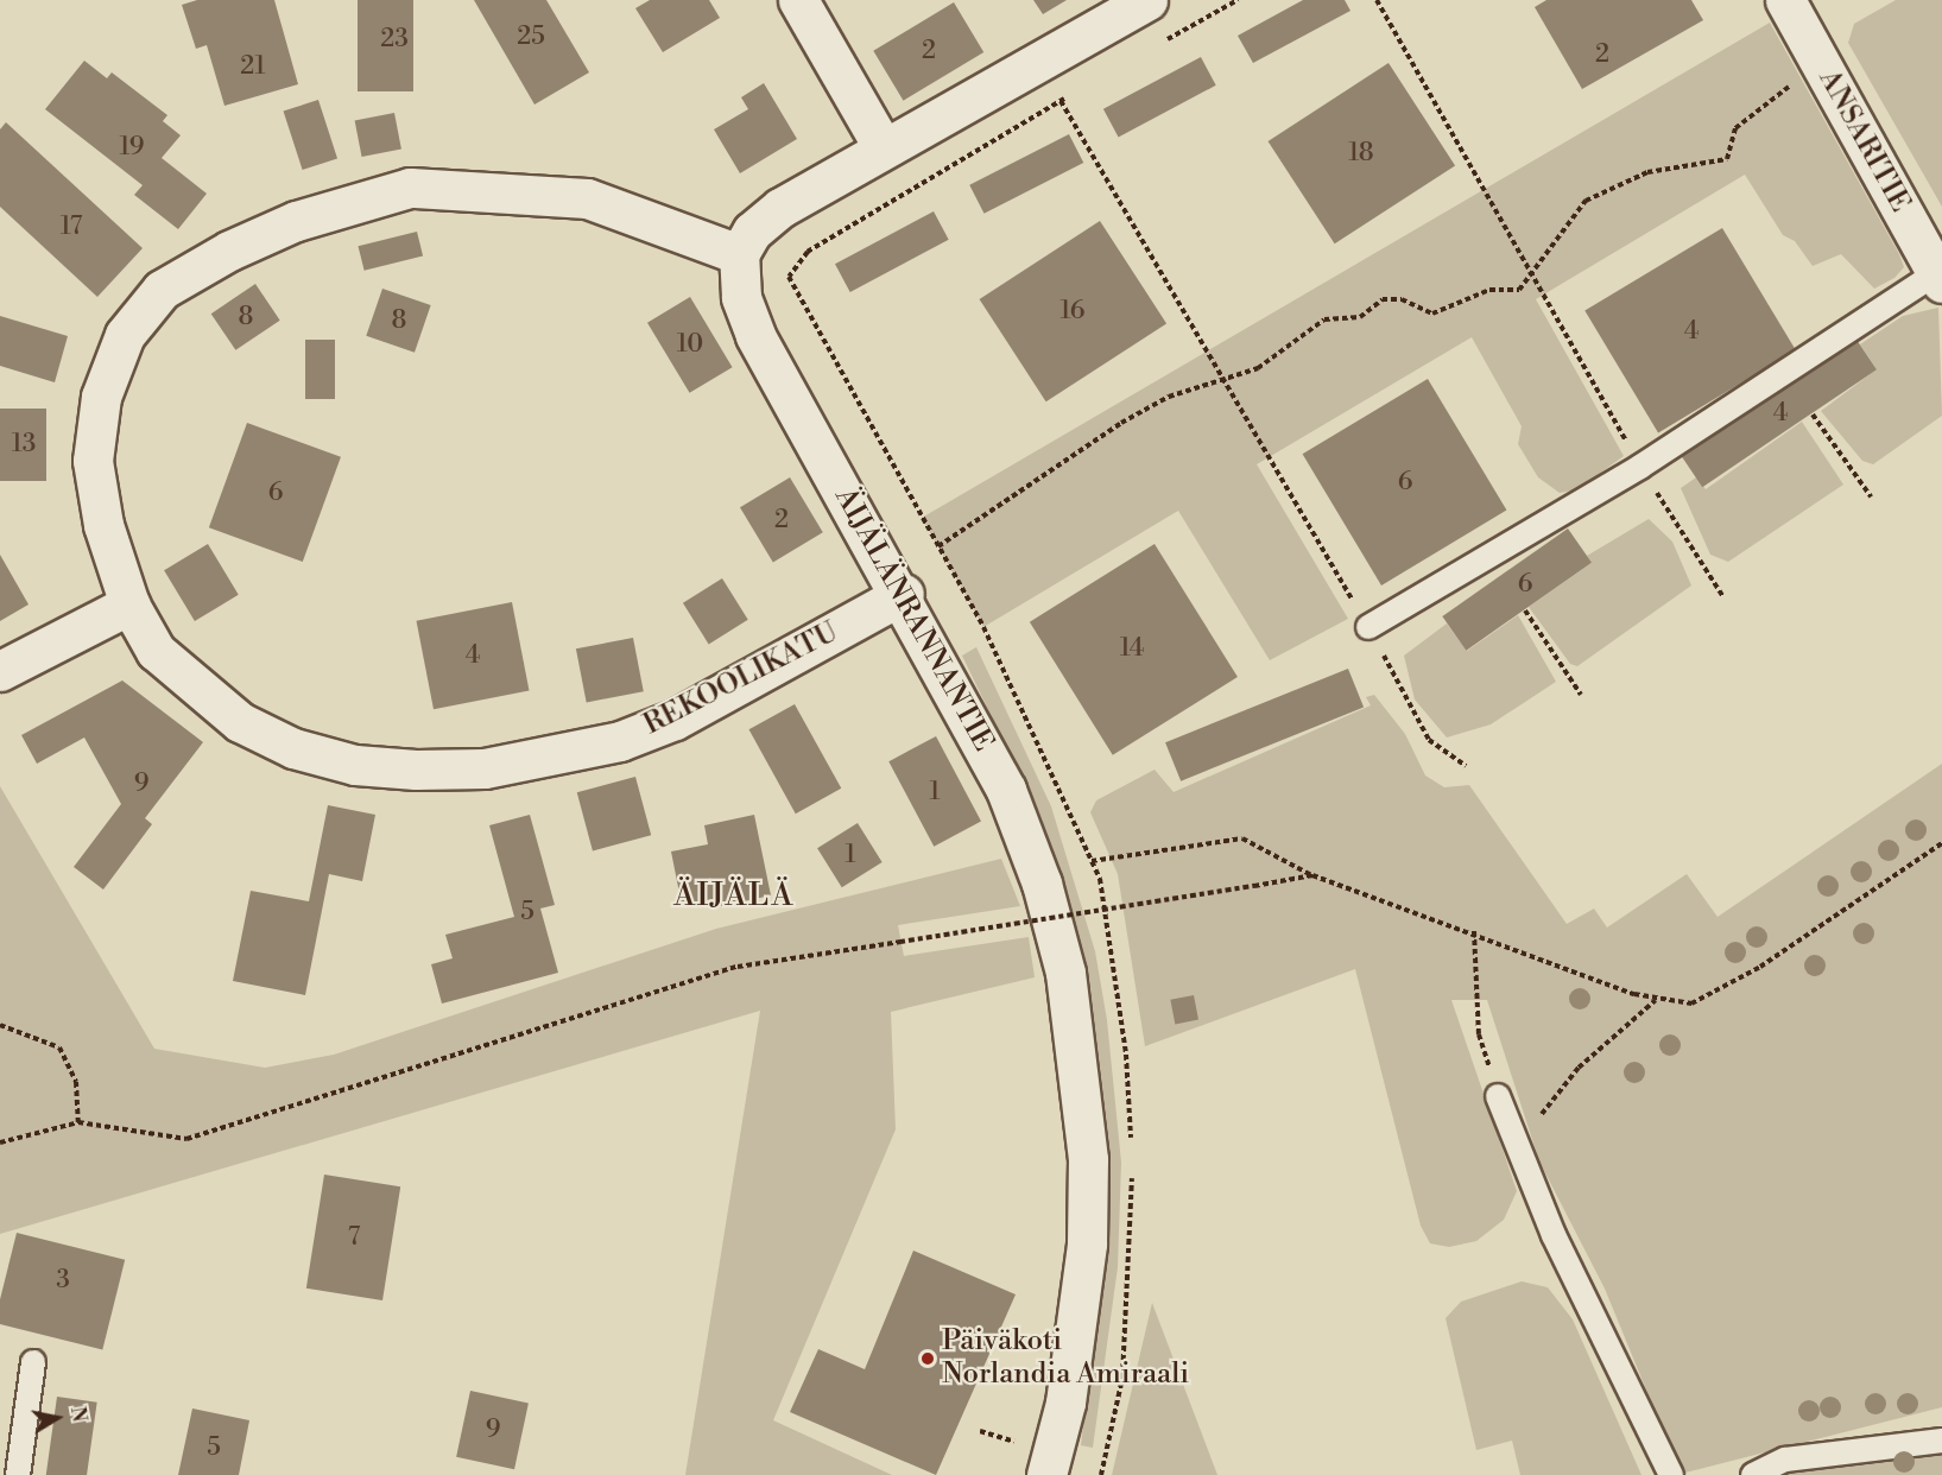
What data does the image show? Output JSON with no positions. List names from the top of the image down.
{
  "streets": {
    "street": ["ANSARITIE", "ÄIJÄLÄNRANNANTIE", "REKOOLIKATU"]
  },
  "crossings": [
    ["ÄIJÄLÄNRANNANTIE", "REKOOLIKATU"]
  ],
  "districts": ["ÄIJÄLÄ"],
  "places": ["Päiväkoti Norlandia Amiraali"],
  "house_numbers": [
    "25",
    "23",
    "2",
    "2",
    "21",
    "19",
    "18",
    "17",
    "16",
    "8",
    "8",
    "4",
    "10",
    "4",
    "13",
    "6",
    "6",
    "2",
    "6",
    "14",
    "4",
    "9",
    "1",
    "1",
    "5",
    "7",
    "3",
    "9",
    "5"
  ],
  "north": "right"
}
